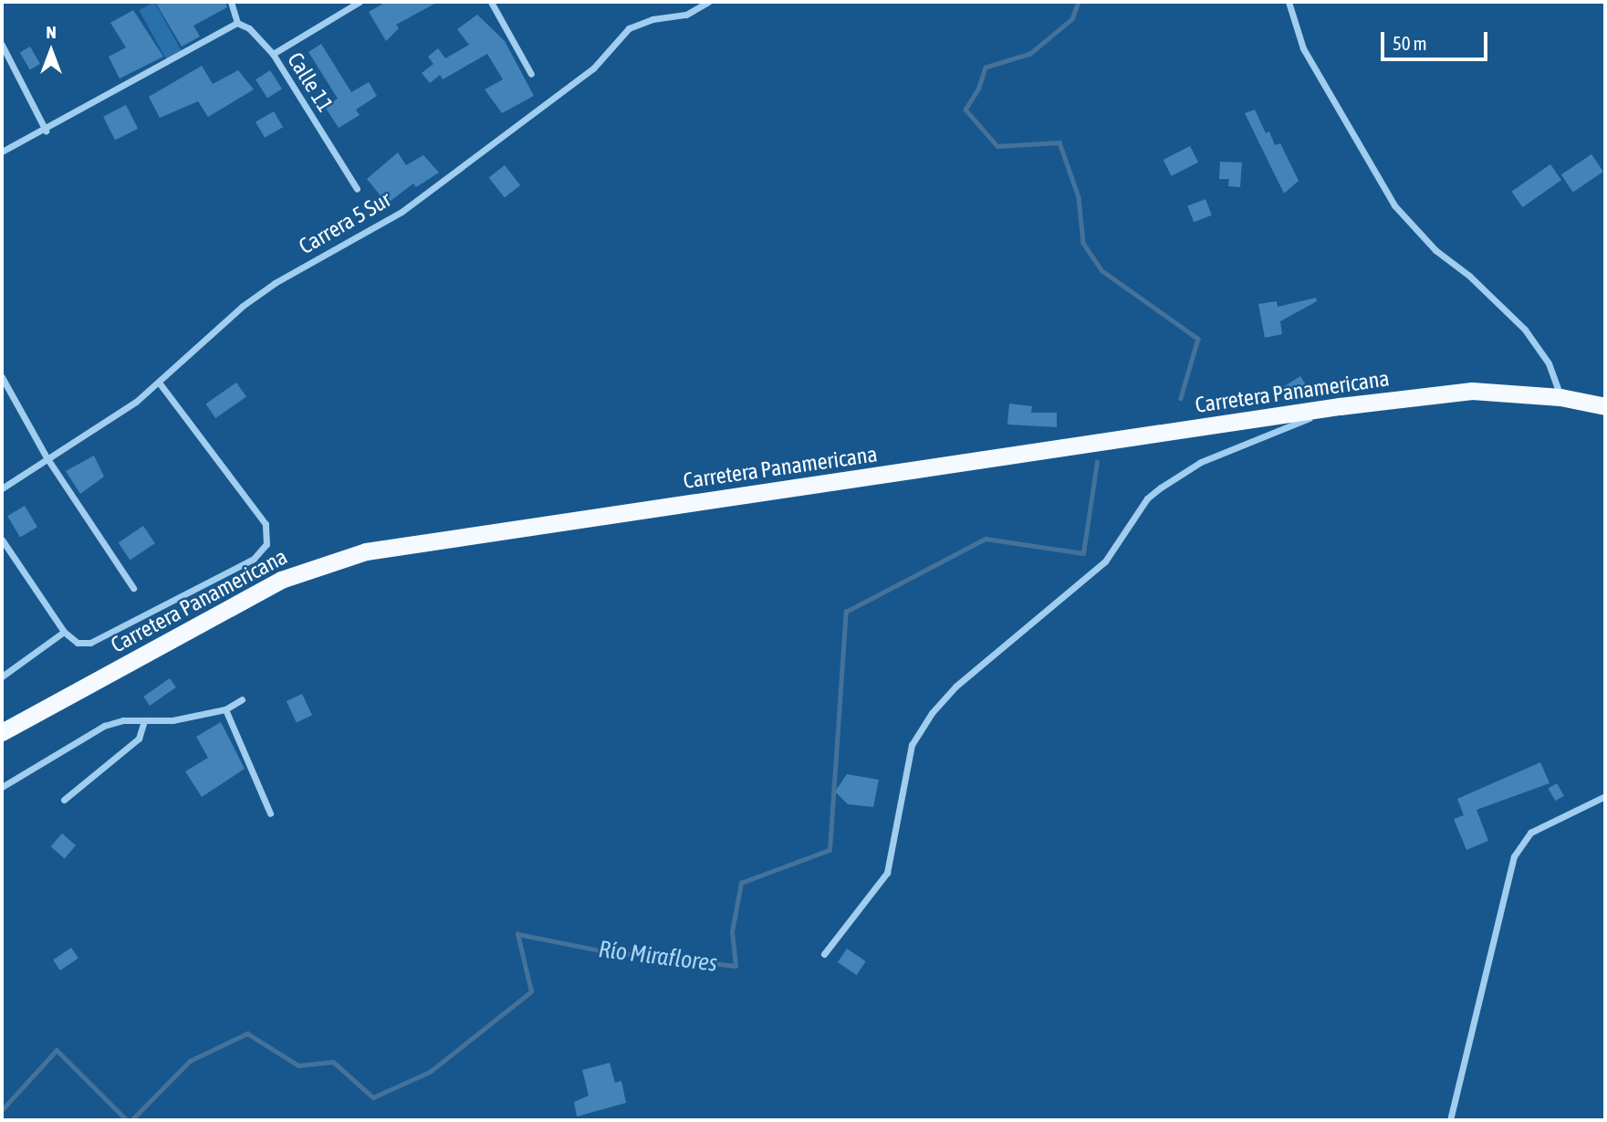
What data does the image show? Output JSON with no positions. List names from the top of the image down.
{
  "streets": {
    "highway": ["Carretera Panamericana"],
    "street": ["Calle 11", "Carrera 5 Sur"]
  },
  "water": ["Río Miraflores"],
  "scale_bar": "50 m",
  "north": "top"
}
